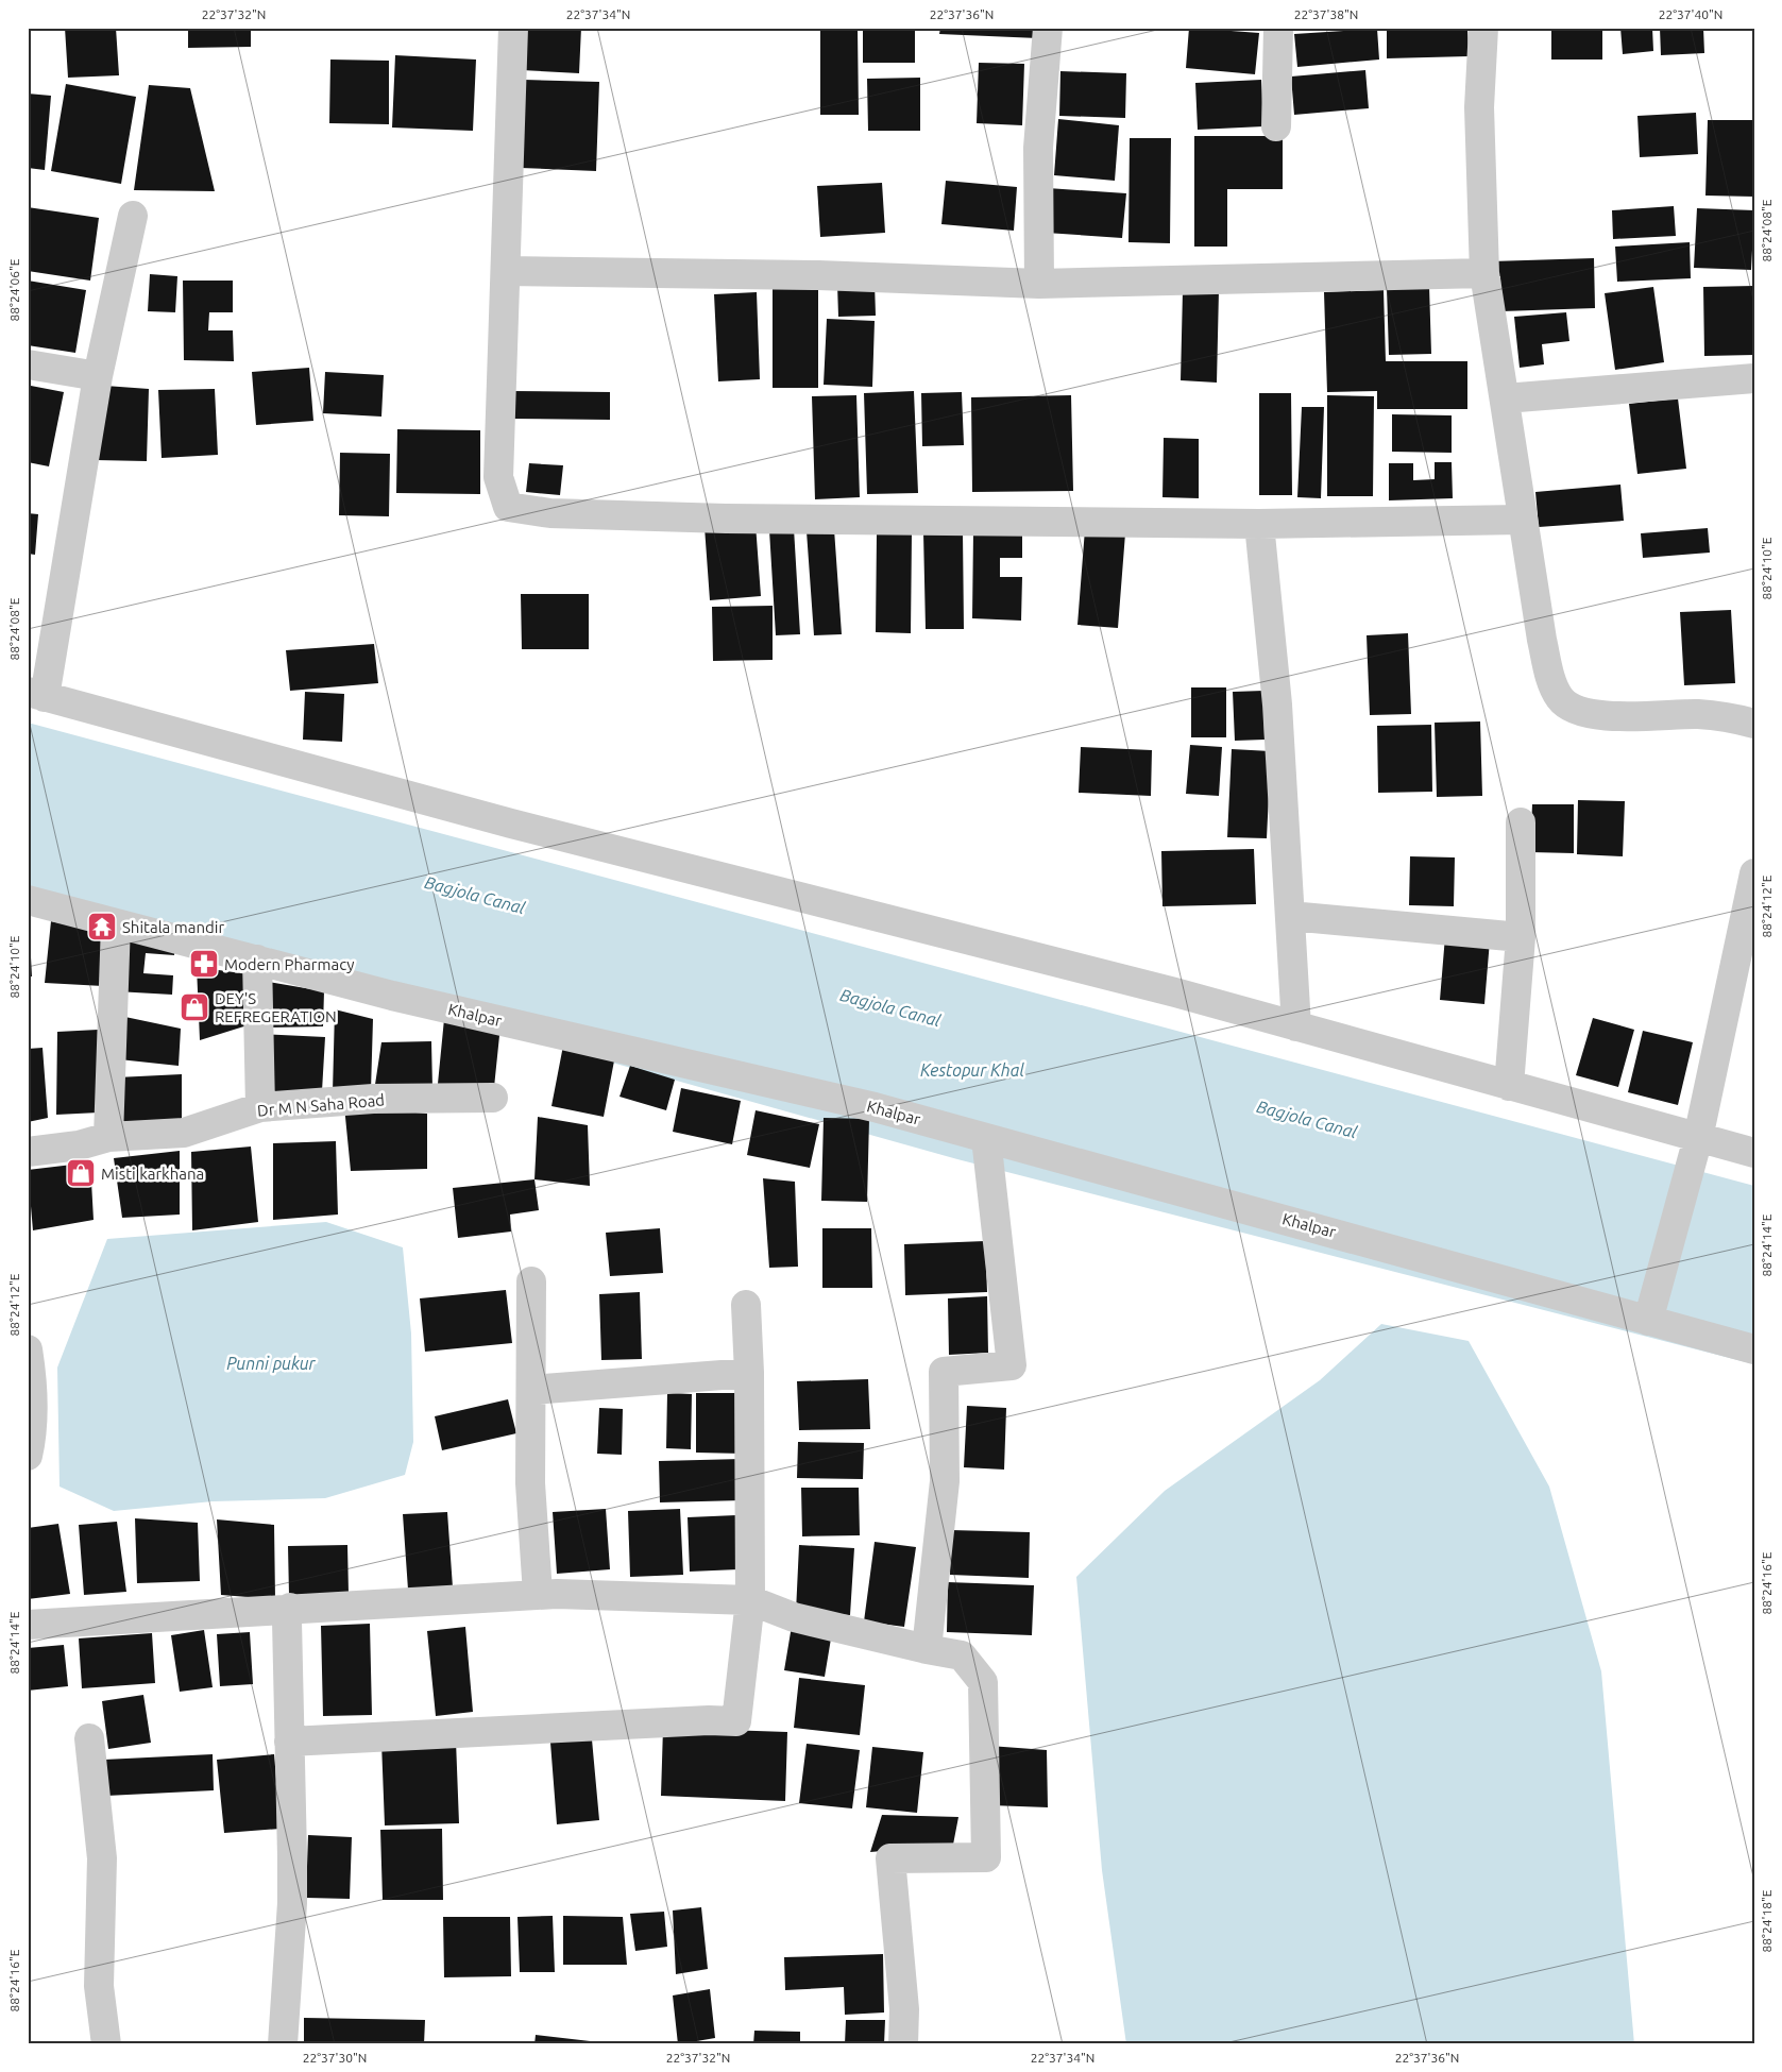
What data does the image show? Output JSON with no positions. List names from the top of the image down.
{
  "streets": {
    "street": ["Khalpar", "Dr M N Saha Road"]
  },
  "water": ["Bagjola Canal", "Kestopur Khal", "Punni pukur"],
  "places": {
    "temple": ["Shitala mandir"],
    "pharmacy": ["Modern Pharmacy"],
    "shop": ["DEY'S REFREGERATION", "Misti karkhana"]
  },
  "coordinates": [
    "22°37'32\"N",
    "22°37'34\"N",
    "22°37'36\"N",
    "22°37'38\"N",
    "22°37'40\"N",
    "88°24'08\"E",
    "88°24'06\"E",
    "88°24'10\"E",
    "88°24'12\"E",
    "88°24'14\"E",
    "88°24'16\"E",
    "88°24'18\"E",
    "22°37'30\"N"
  ]
}
